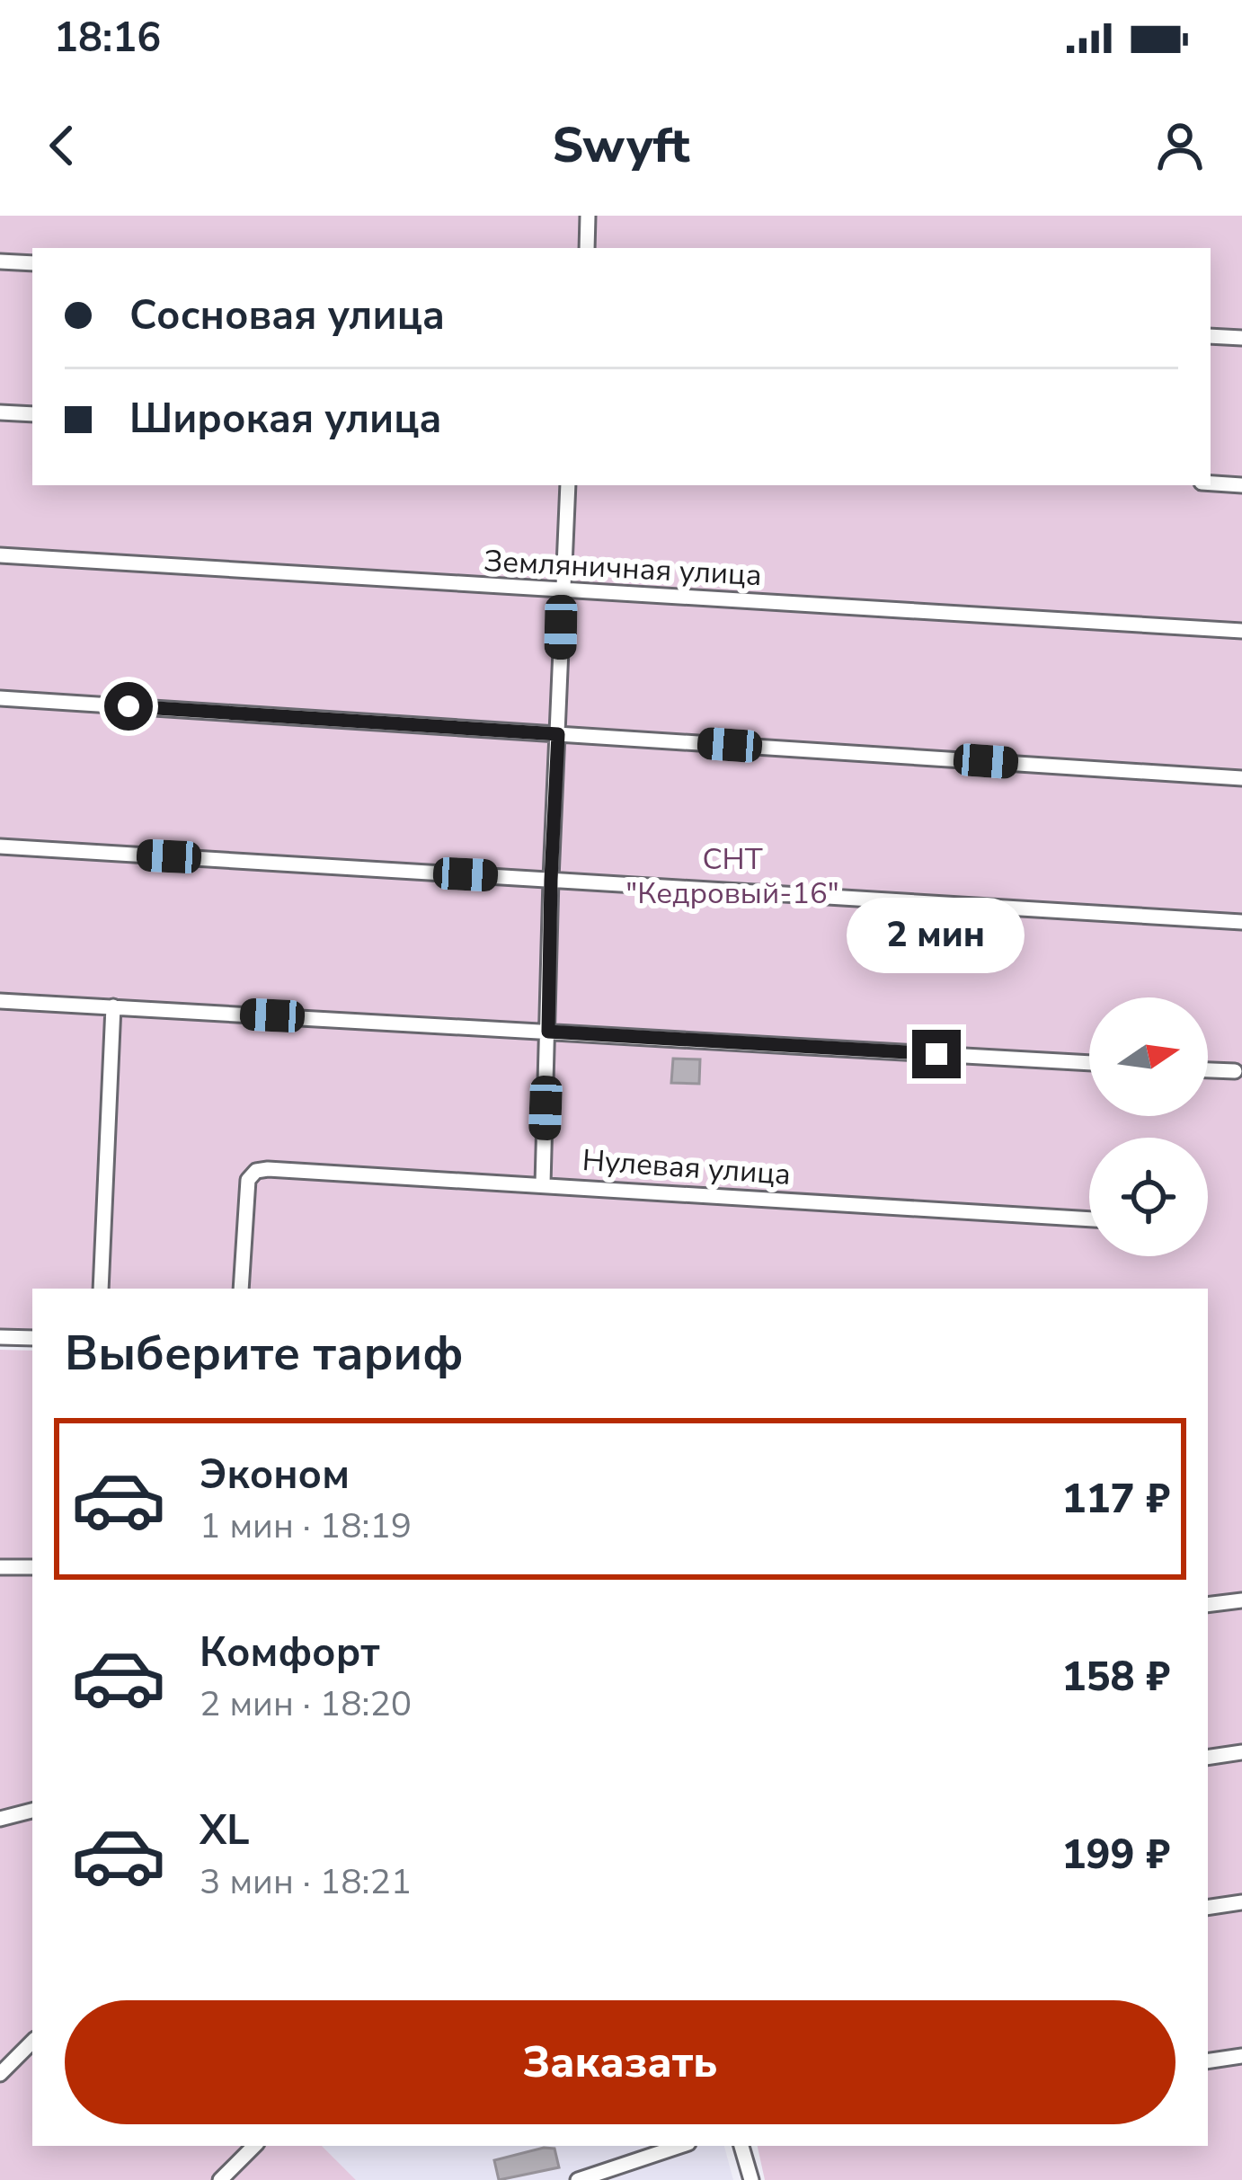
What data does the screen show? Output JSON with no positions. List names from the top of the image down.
{
  "streets": {
    "street": ["Земляничная улица", "Нулевая улица"]
  },
  "parks": ["СНТ \"Кедровый-16\""],
  "north": "right",
  "page": {
    "status": "18:16",
    "header": "Swyft",
    "banner": ["Сосновая улица", "Широкая улица"],
    "bubble": "2 мин",
    "heading": "Выберите тариф",
    "list": [
      {
        "name": "Эконом",
        "note": "1 мин · 18:19",
        "value": "117 ₽"
      },
      {
        "name": "Комфорт",
        "note": "2 мин · 18:20",
        "value": "158 ₽"
      },
      {
        "name": "XL",
        "note": "3 мин · 18:21",
        "value": "199 ₽"
      }
    ],
    "buttons": "Заказать"
  }
}
